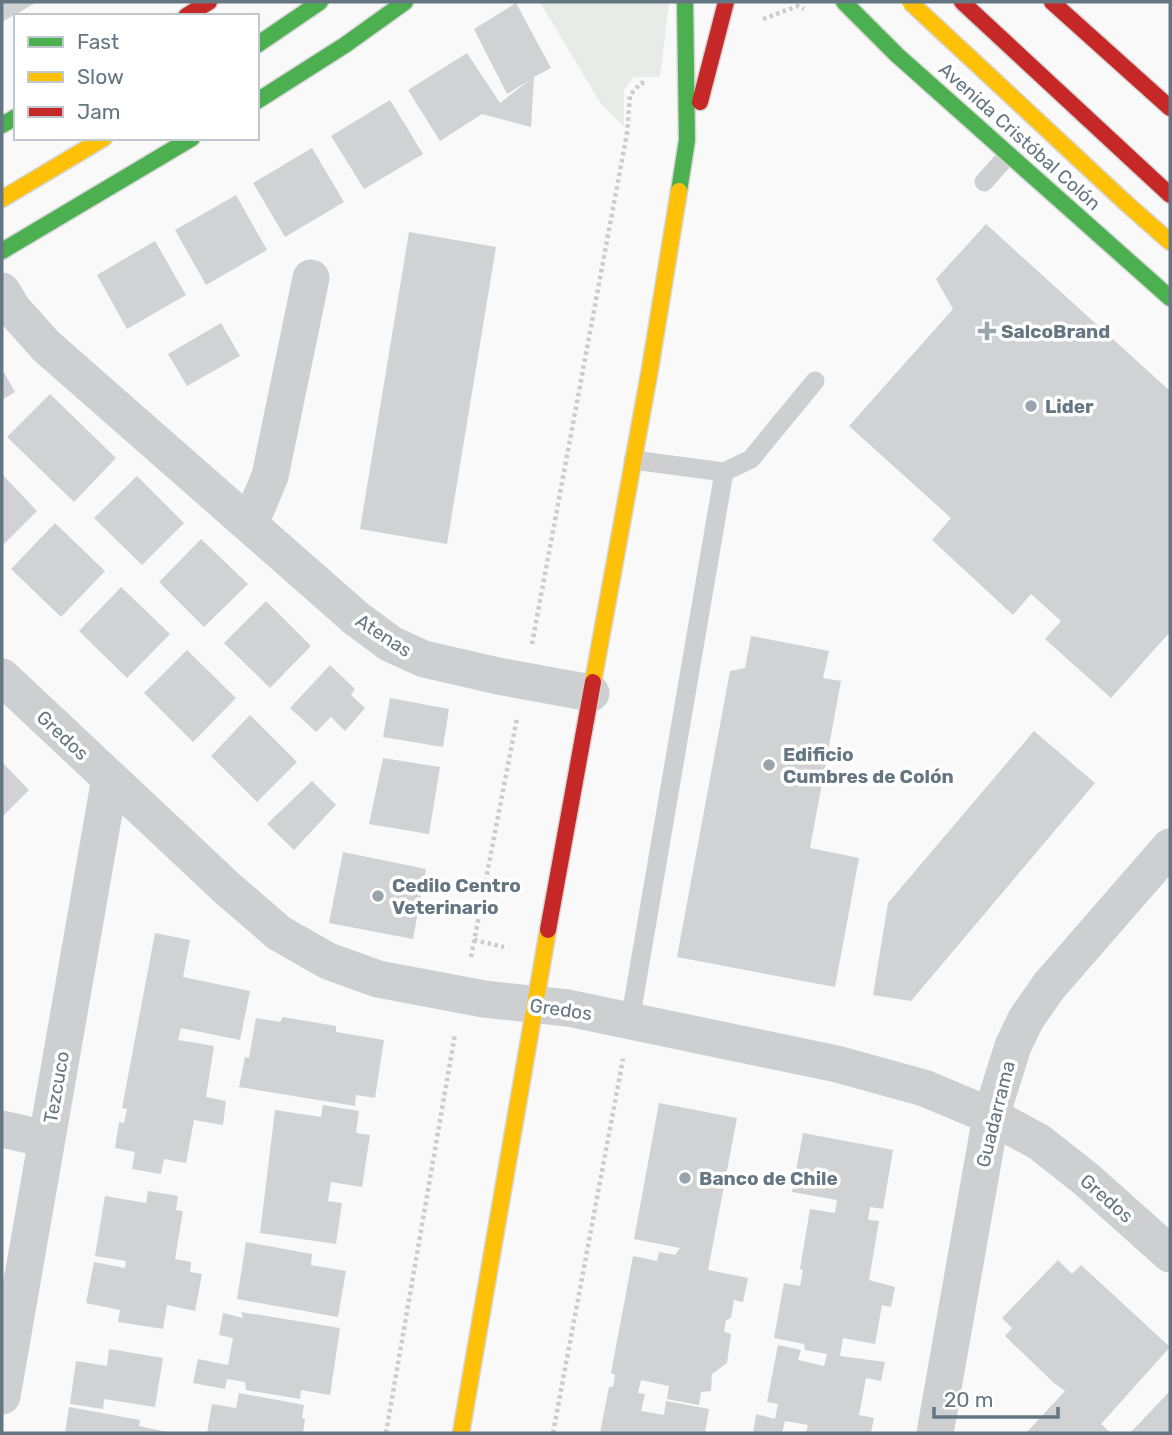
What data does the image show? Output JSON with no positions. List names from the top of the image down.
{
  "streets": {
    "main road": ["Avenida Cristóbal Colón"],
    "street": [
      "Atenas",
      "Gredos",
      "Tezcuco",
      "Guadarrama"
    ]
  },
  "crossings": [
    ["Gredos", "Tezcuco"],
    ["Gredos", "Guadarrama"]
  ],
  "places": {
    "health": ["SalcoBrand"],
    "other": [
      "Lider",
      "Edificio Cumbres de Colón",
      "Cedilo Centro Veterinario",
      "Banco de Chile"
    ]
  },
  "legend": ["Fast", "Slow", "Jam"],
  "scale_bar": "20 m"
}
